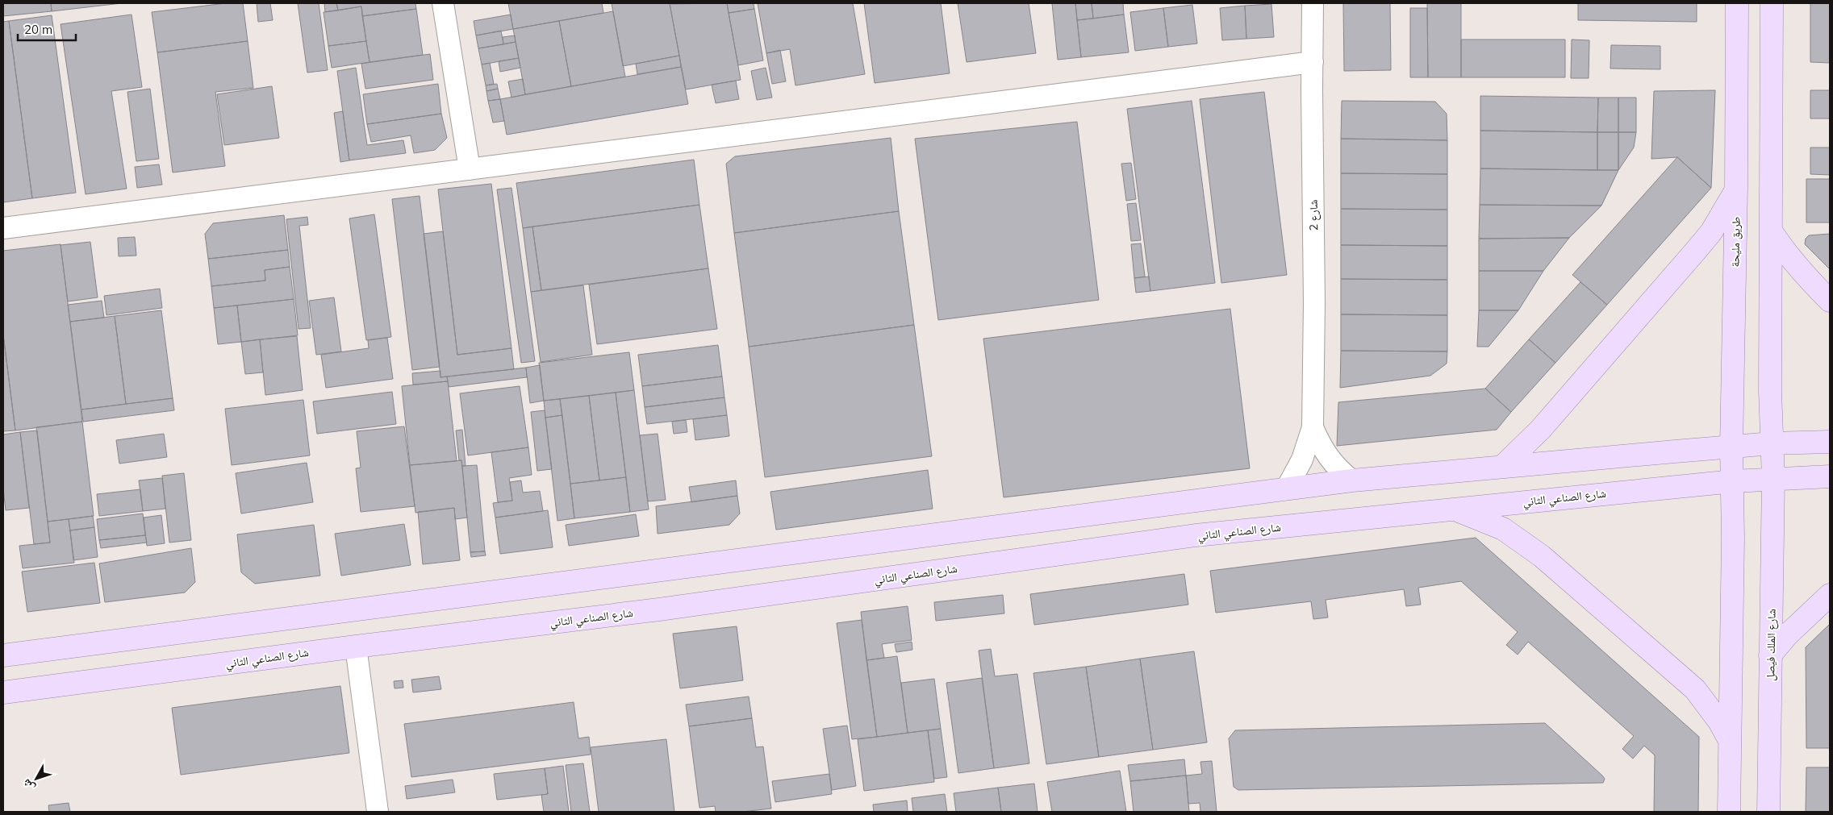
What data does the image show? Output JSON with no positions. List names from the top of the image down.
{
  "streets": {
    "main road": ["طريق مليحة", "شارع الصناعي الثاني", "شارع الملك فيصل"],
    "street": ["شارع 2"]
  },
  "crossings": [
    ["طريق مليحة", "شارع الصناعي الثاني"],
    ["شارع الصناعي الثاني", "شارع الملك فيصل"]
  ],
  "scale_bar": "20 m",
  "north": "bottom left"
}
